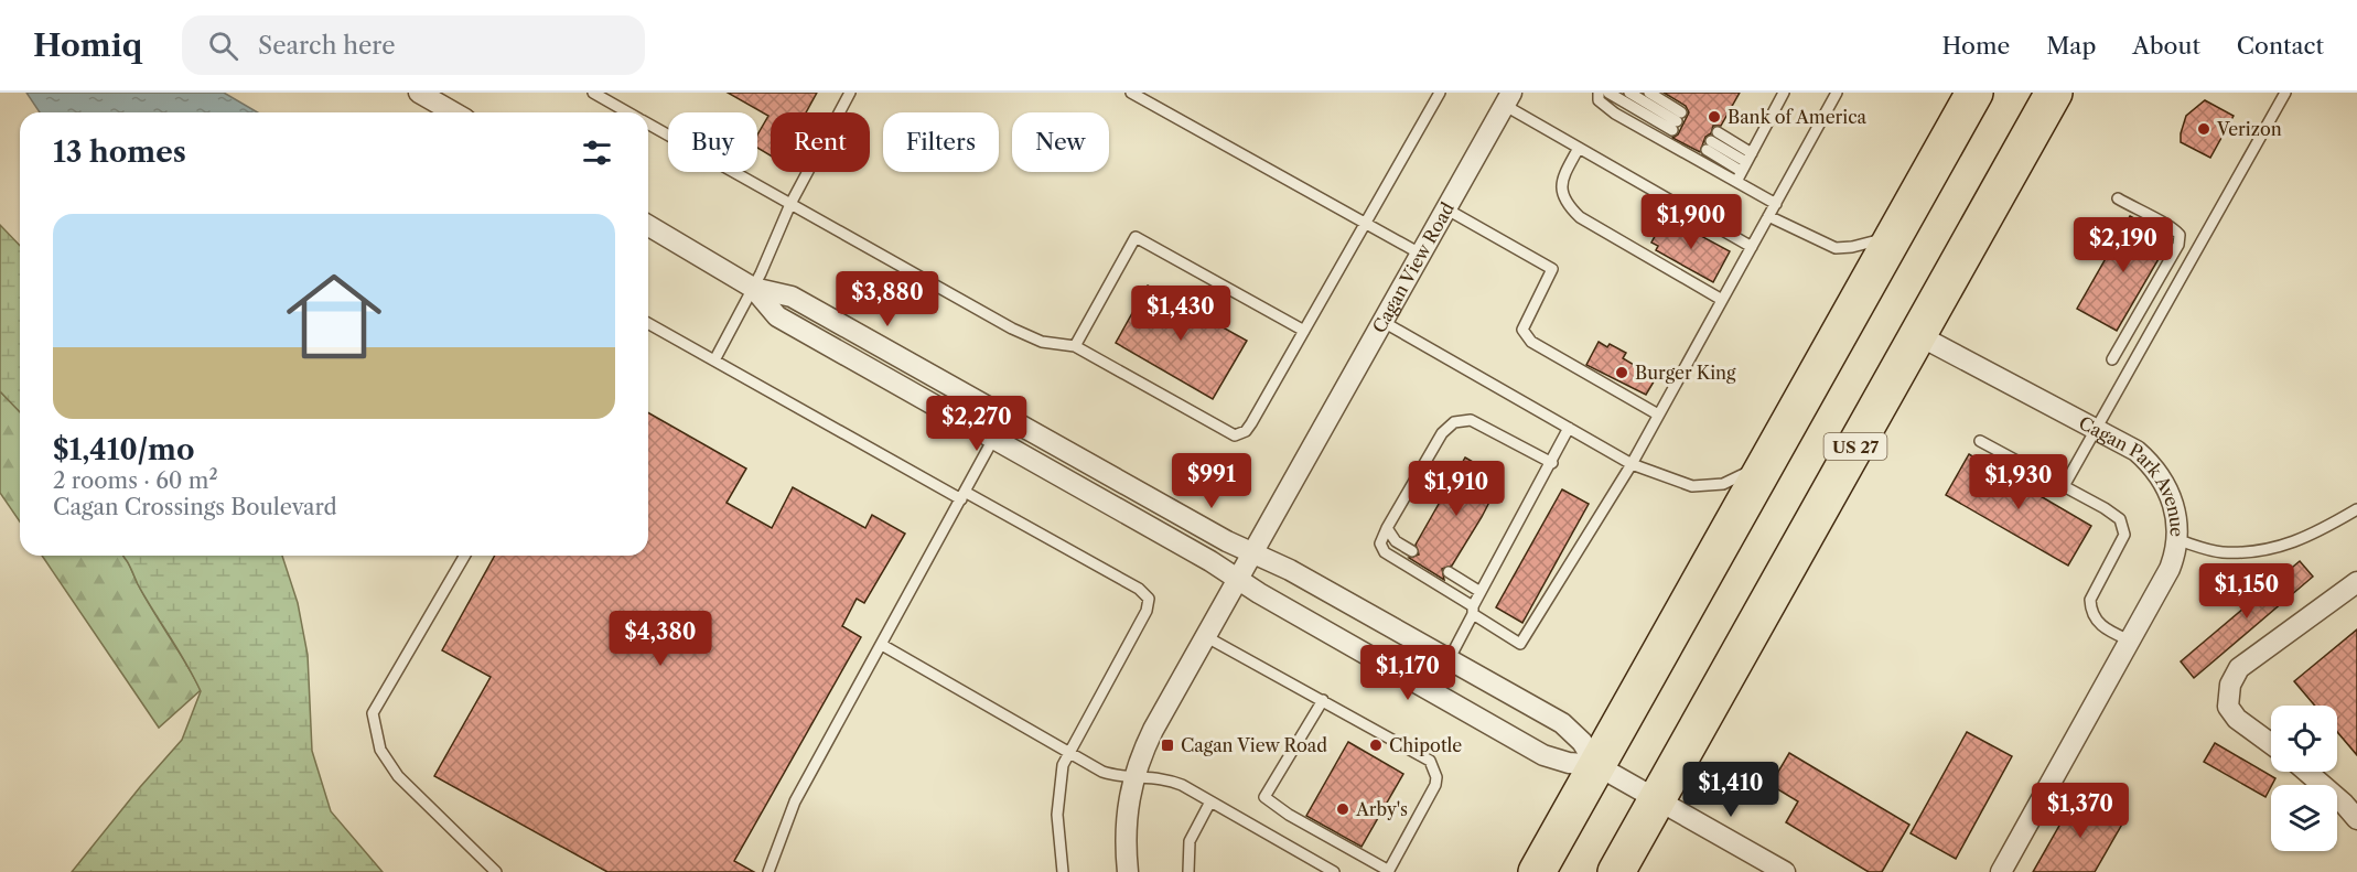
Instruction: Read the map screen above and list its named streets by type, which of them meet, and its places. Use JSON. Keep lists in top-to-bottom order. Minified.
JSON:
{"streets":{"highway":["US 27"],"street":["Cagan View Road","Cagan Park Avenue"]},"crossings":[["US 27","Cagan Park Avenue"]],"places":{"other":["Bank of America","Verizon","Burger King","Chipotle","Arby's"],"transit":["Cagan View Road"]},"page":{"header":"Homiq","search":"Search here","nav":["Home","Map","About","Contact"],"chip":["Buy","Rent","Filters","New"],"heading":"13 homes","list":[{"name":"$1,410/mo","note":"2 rooms · 60 m² · Cagan Crossings Boulevard"}],"price":["$1,900","$2,190","$3,880","$1,430","$2,270","$991","$1,930","$1,910","$1,150","$4,380","$1,170","$1,410","$1,370"]}}
